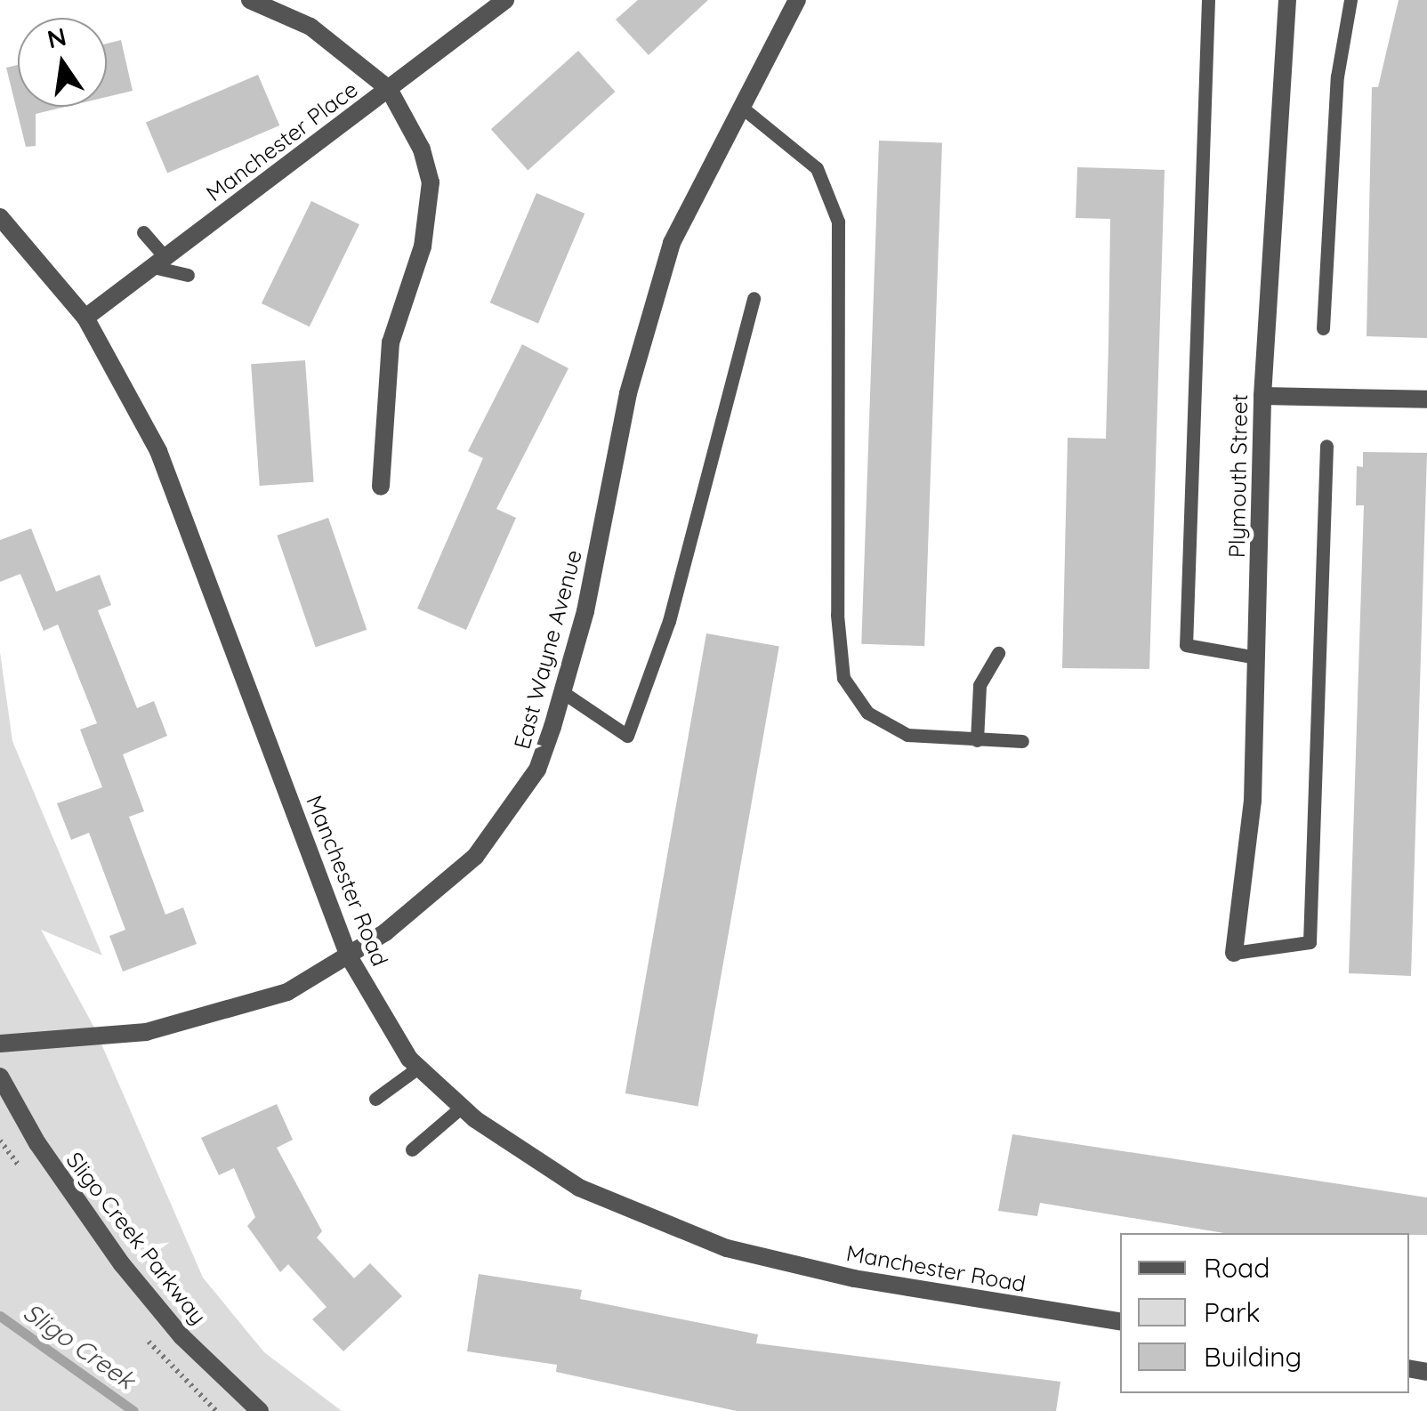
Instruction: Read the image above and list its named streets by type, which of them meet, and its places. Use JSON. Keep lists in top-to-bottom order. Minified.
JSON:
{"streets":{"street":["Manchester Place","Plymouth Street","East Wayne Avenue","Manchester Road","Sligo Creek Parkway"]},"crossings":[["Manchester Place","Manchester Road"],["East Wayne Avenue","Manchester Road"]],"water":["Sligo Creek"],"legend":["Road","Park","Building"],"north":"top"}
